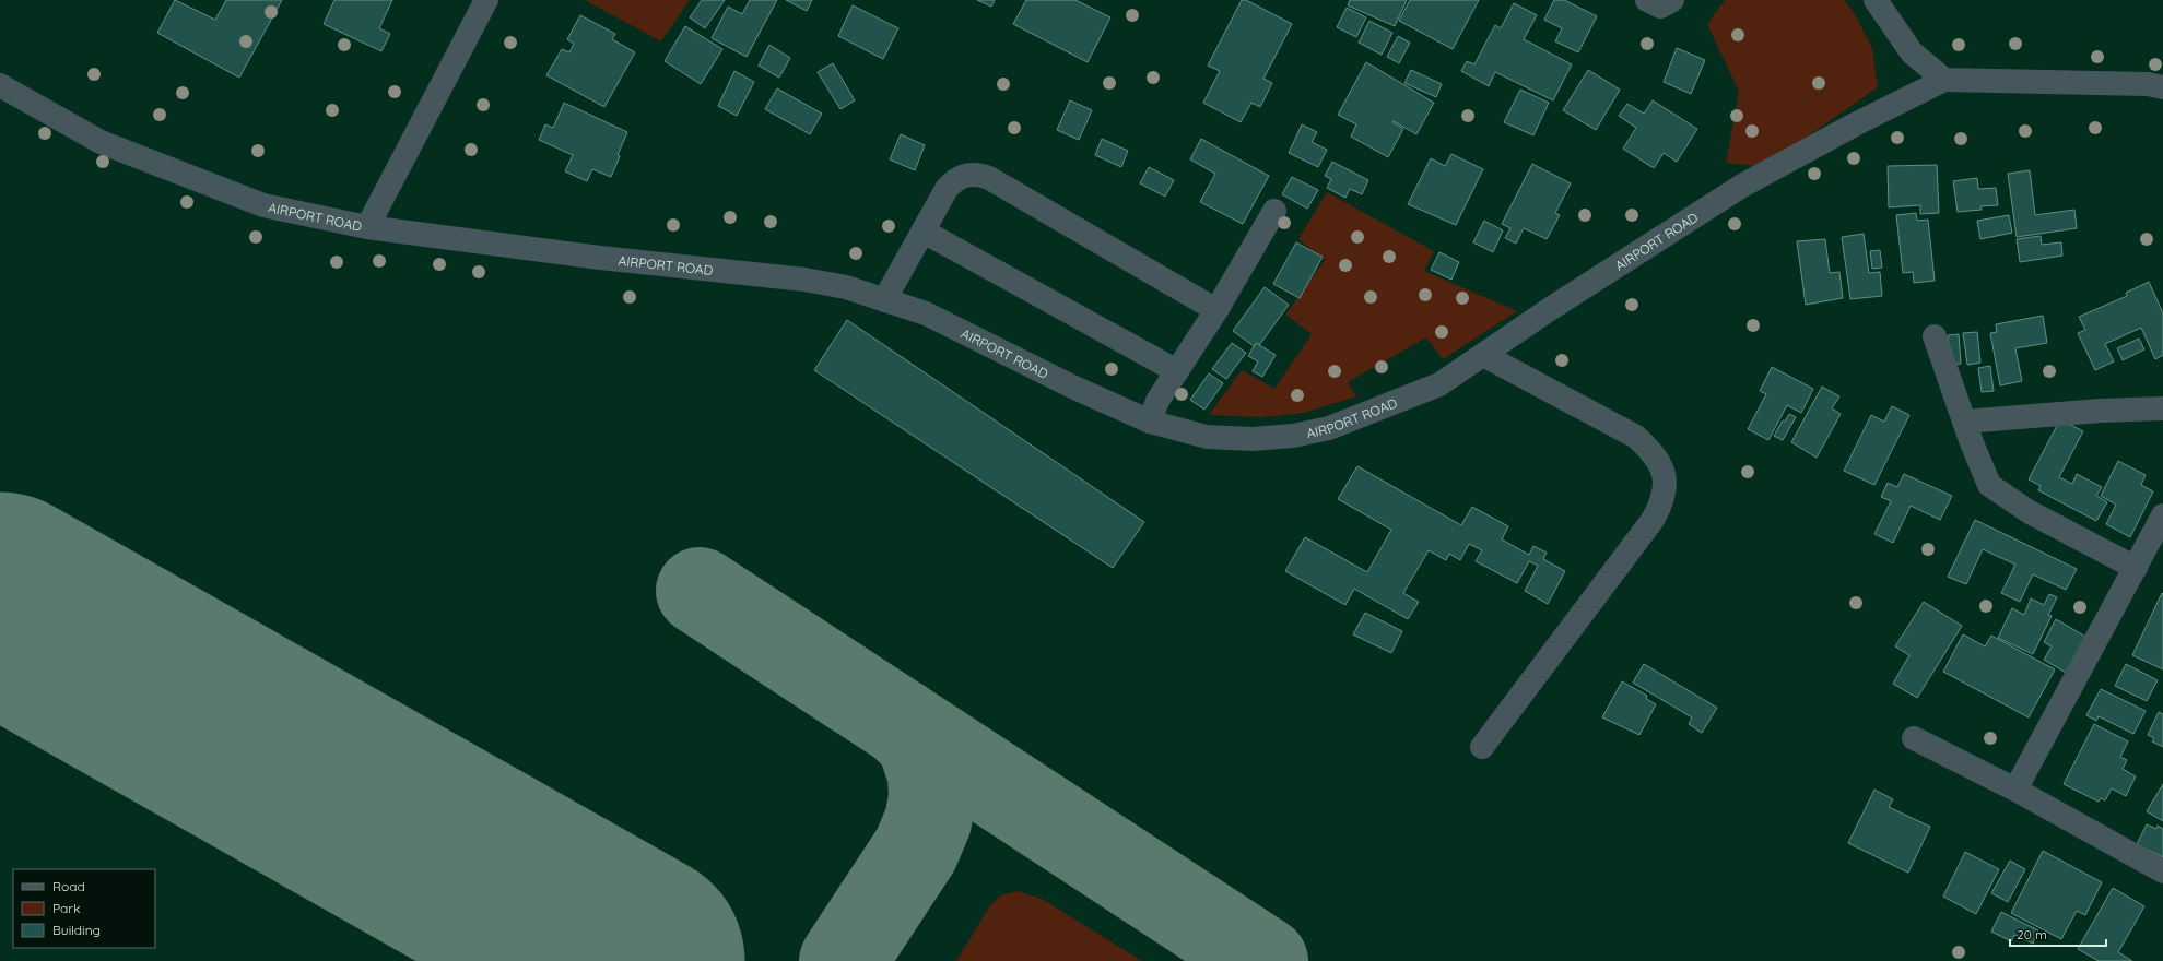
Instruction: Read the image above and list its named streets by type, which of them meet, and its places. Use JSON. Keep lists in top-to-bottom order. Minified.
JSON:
{"streets":{"street":["AIRPORT ROAD"]},"legend":["Road","Park","Building"],"scale_bar":"20 m"}
